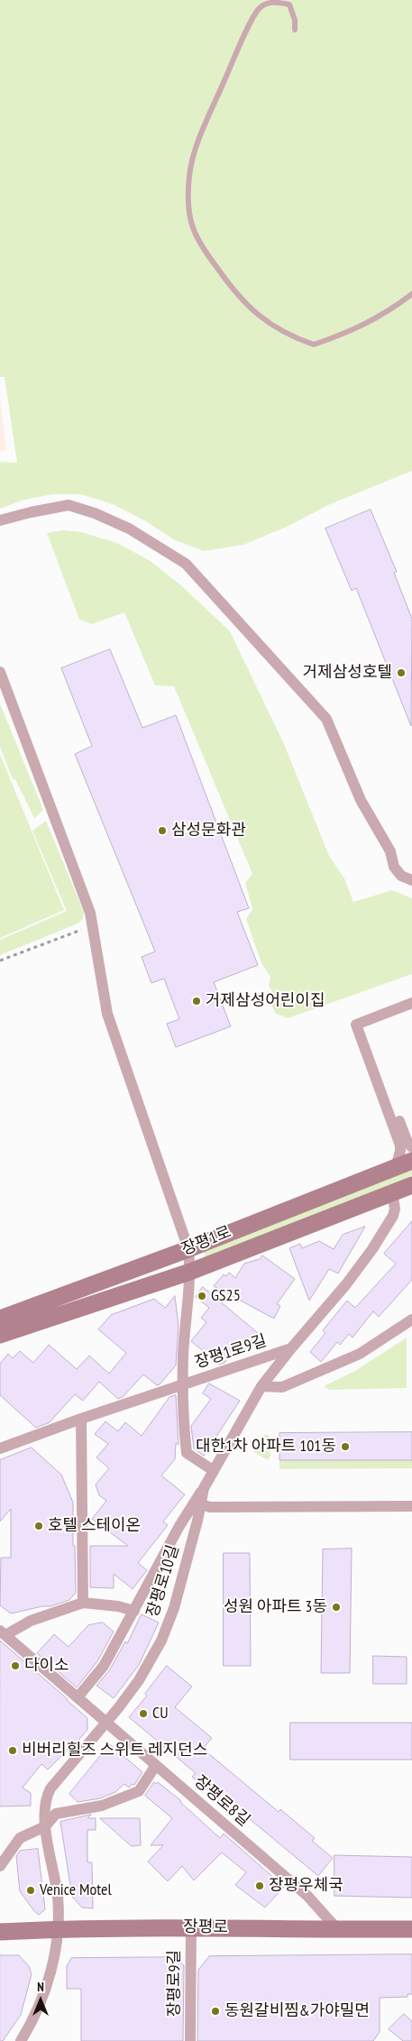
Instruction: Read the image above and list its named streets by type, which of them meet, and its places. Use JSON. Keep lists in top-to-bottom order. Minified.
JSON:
{"streets":{"street":["장평1로","장평1로9길","장평로10길","장평로8길","장평로","장평로9길"]},"crossings":[["장평1로","장평1로9길"],["장평1로9길","장평로10길"],["장평로10길","장평로8길"],["장평로10길","장평로"],["장평로8길","장평로"],["장평로","장평로9길"]],"places":["거제삼성호텔","삼성문화관","거제삼성어린이집","GS25","대한1차 아파트 101동","호텔 스테이온","성원 아파트 3동","다이소","CU","비버리힐즈 스위트 레지던스","장평우체국","Venice Motel","동원갈비찜&가야밀면"],"north":"top"}
